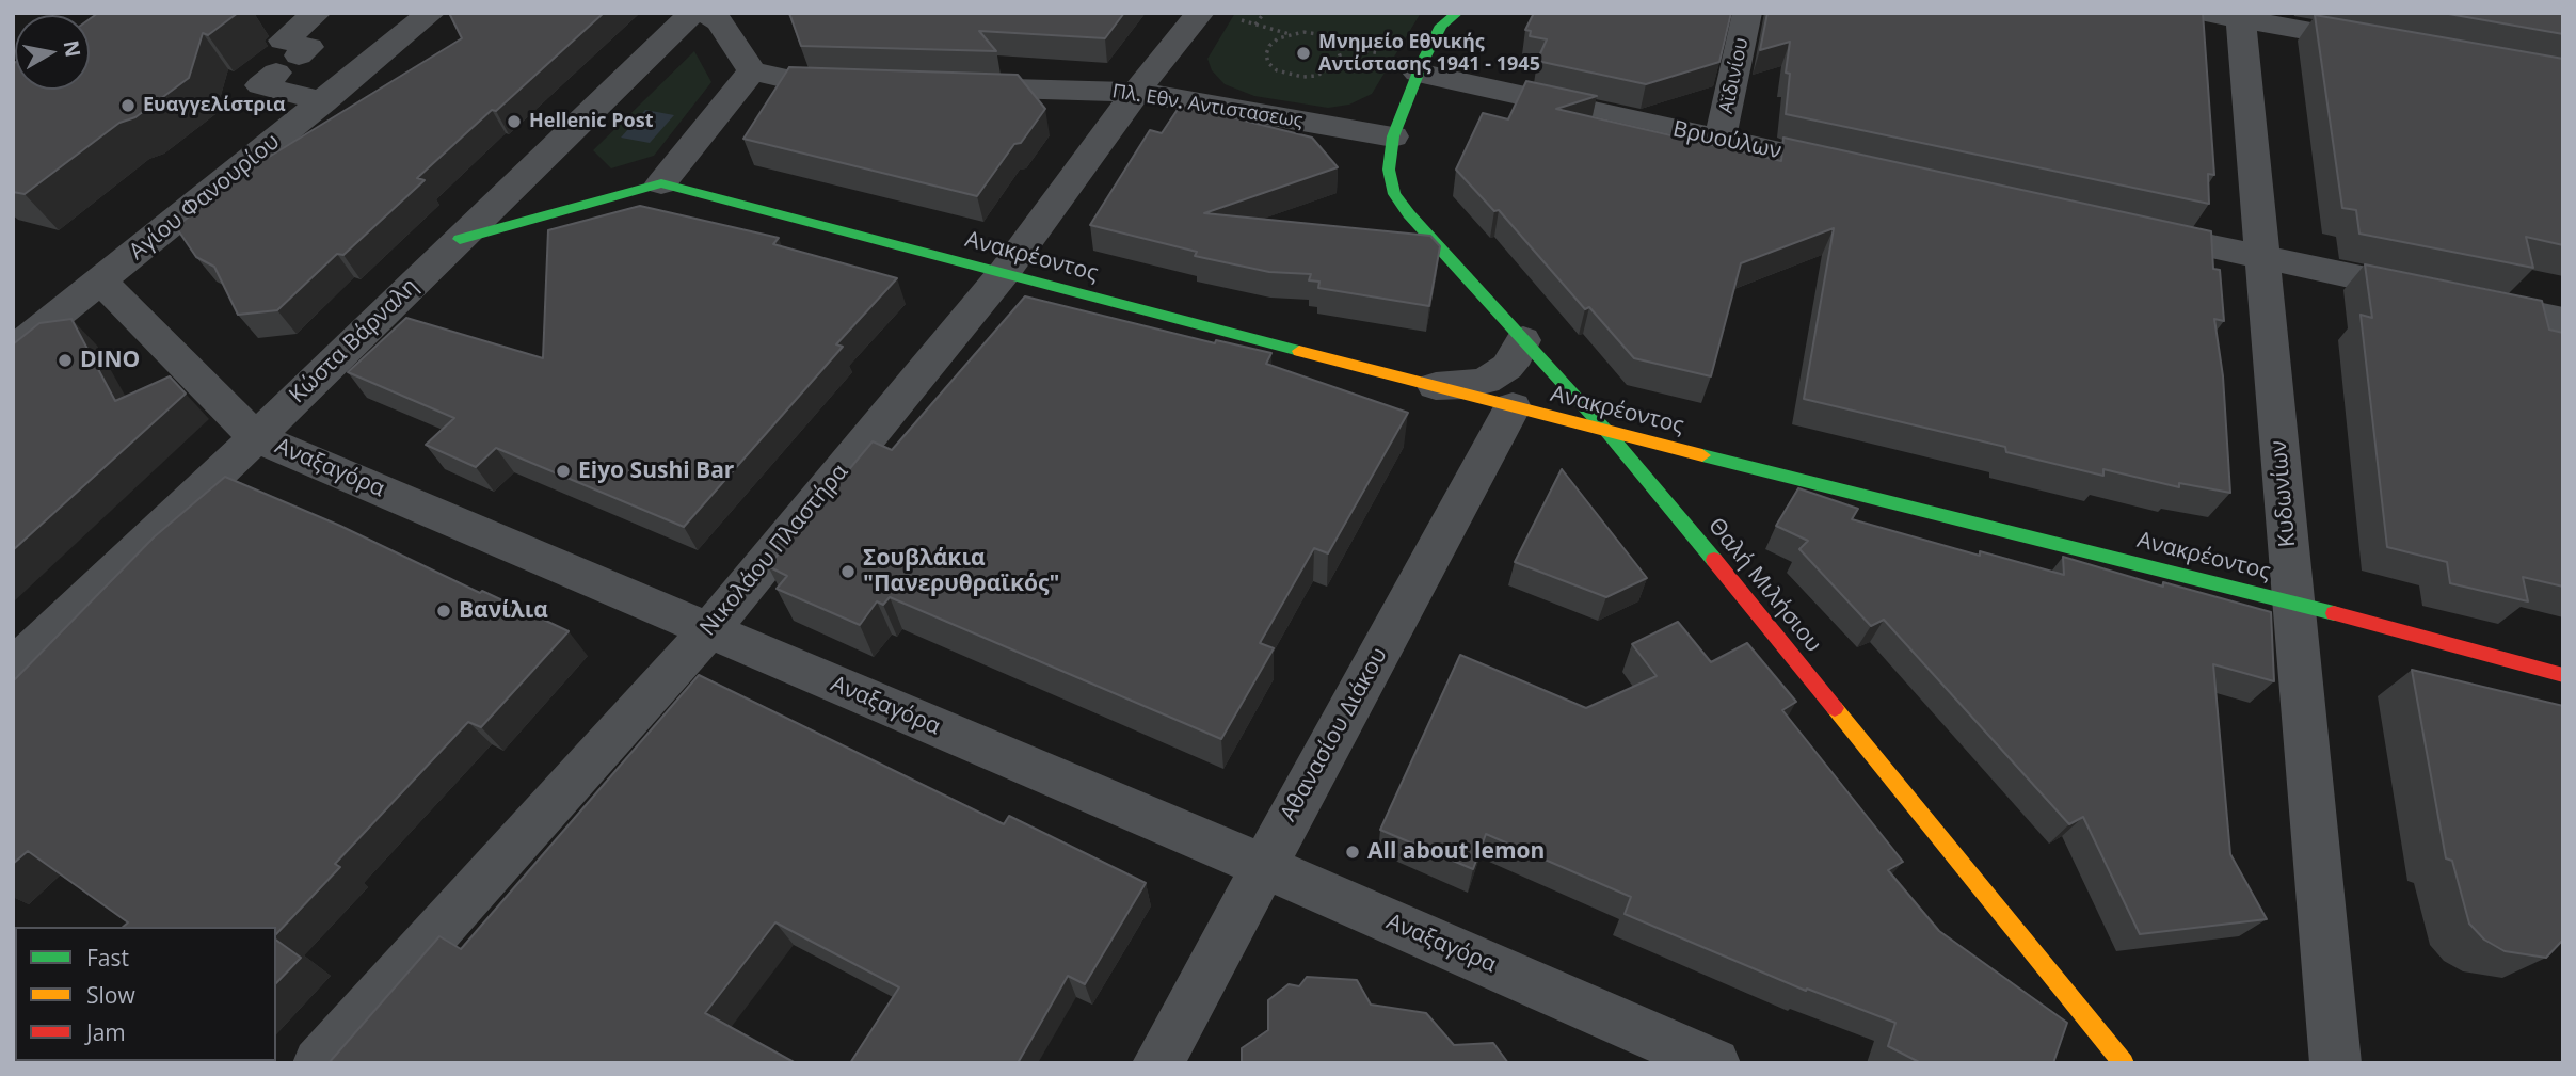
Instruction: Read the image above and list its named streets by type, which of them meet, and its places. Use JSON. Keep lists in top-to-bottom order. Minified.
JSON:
{"streets":{"street":["Αϊδινίου","Πλ. Εθν. Αντιστασεως","Βρυούλων","Αγίου Φανουρίου","Ανακρέοντος","Κώστα Βάρναλη","Αναξαγόρα","Κυδωνίων","Νικολάου Πλαστήρα","Θαλή Μιλήσιου","Αθανασίου Διάκου"]},"crossings":[["Αϊδινίου","Βρυούλων"],["Πλ. Εθν. Αντιστασεως","Νικολάου Πλαστήρα"],["Πλ. Εθν. Αντιστασεως","Θαλή Μιλήσιου"],["Βρυούλων","Θαλή Μιλήσιου"],["Αγίου Φανουρίου","Αναξαγόρα"],["Ανακρέοντος","Κυδωνίων"],["Ανακρέοντος","Νικολάου Πλαστήρα"],["Ανακρέοντος","Θαλή Μιλήσιου"],["Ανακρέοντος","Αθανασίου Διάκου"],["Κώστα Βάρναλη","Αναξαγόρα"],["Αναξαγόρα","Νικολάου Πλαστήρα"],["Αναξαγόρα","Αθανασίου Διάκου"]],"places":["Μνημείο Εθνικής Αντίστασης 1941 - 1945","Ευαγγελίστρια","Hellenic Post","DINO","Eiyo Sushi Bar","Σουβλάκια \"Πανερυθραϊκός\"","Βανίλια","All about lemon"],"legend":["Fast","Slow","Jam"],"north":"right"}
